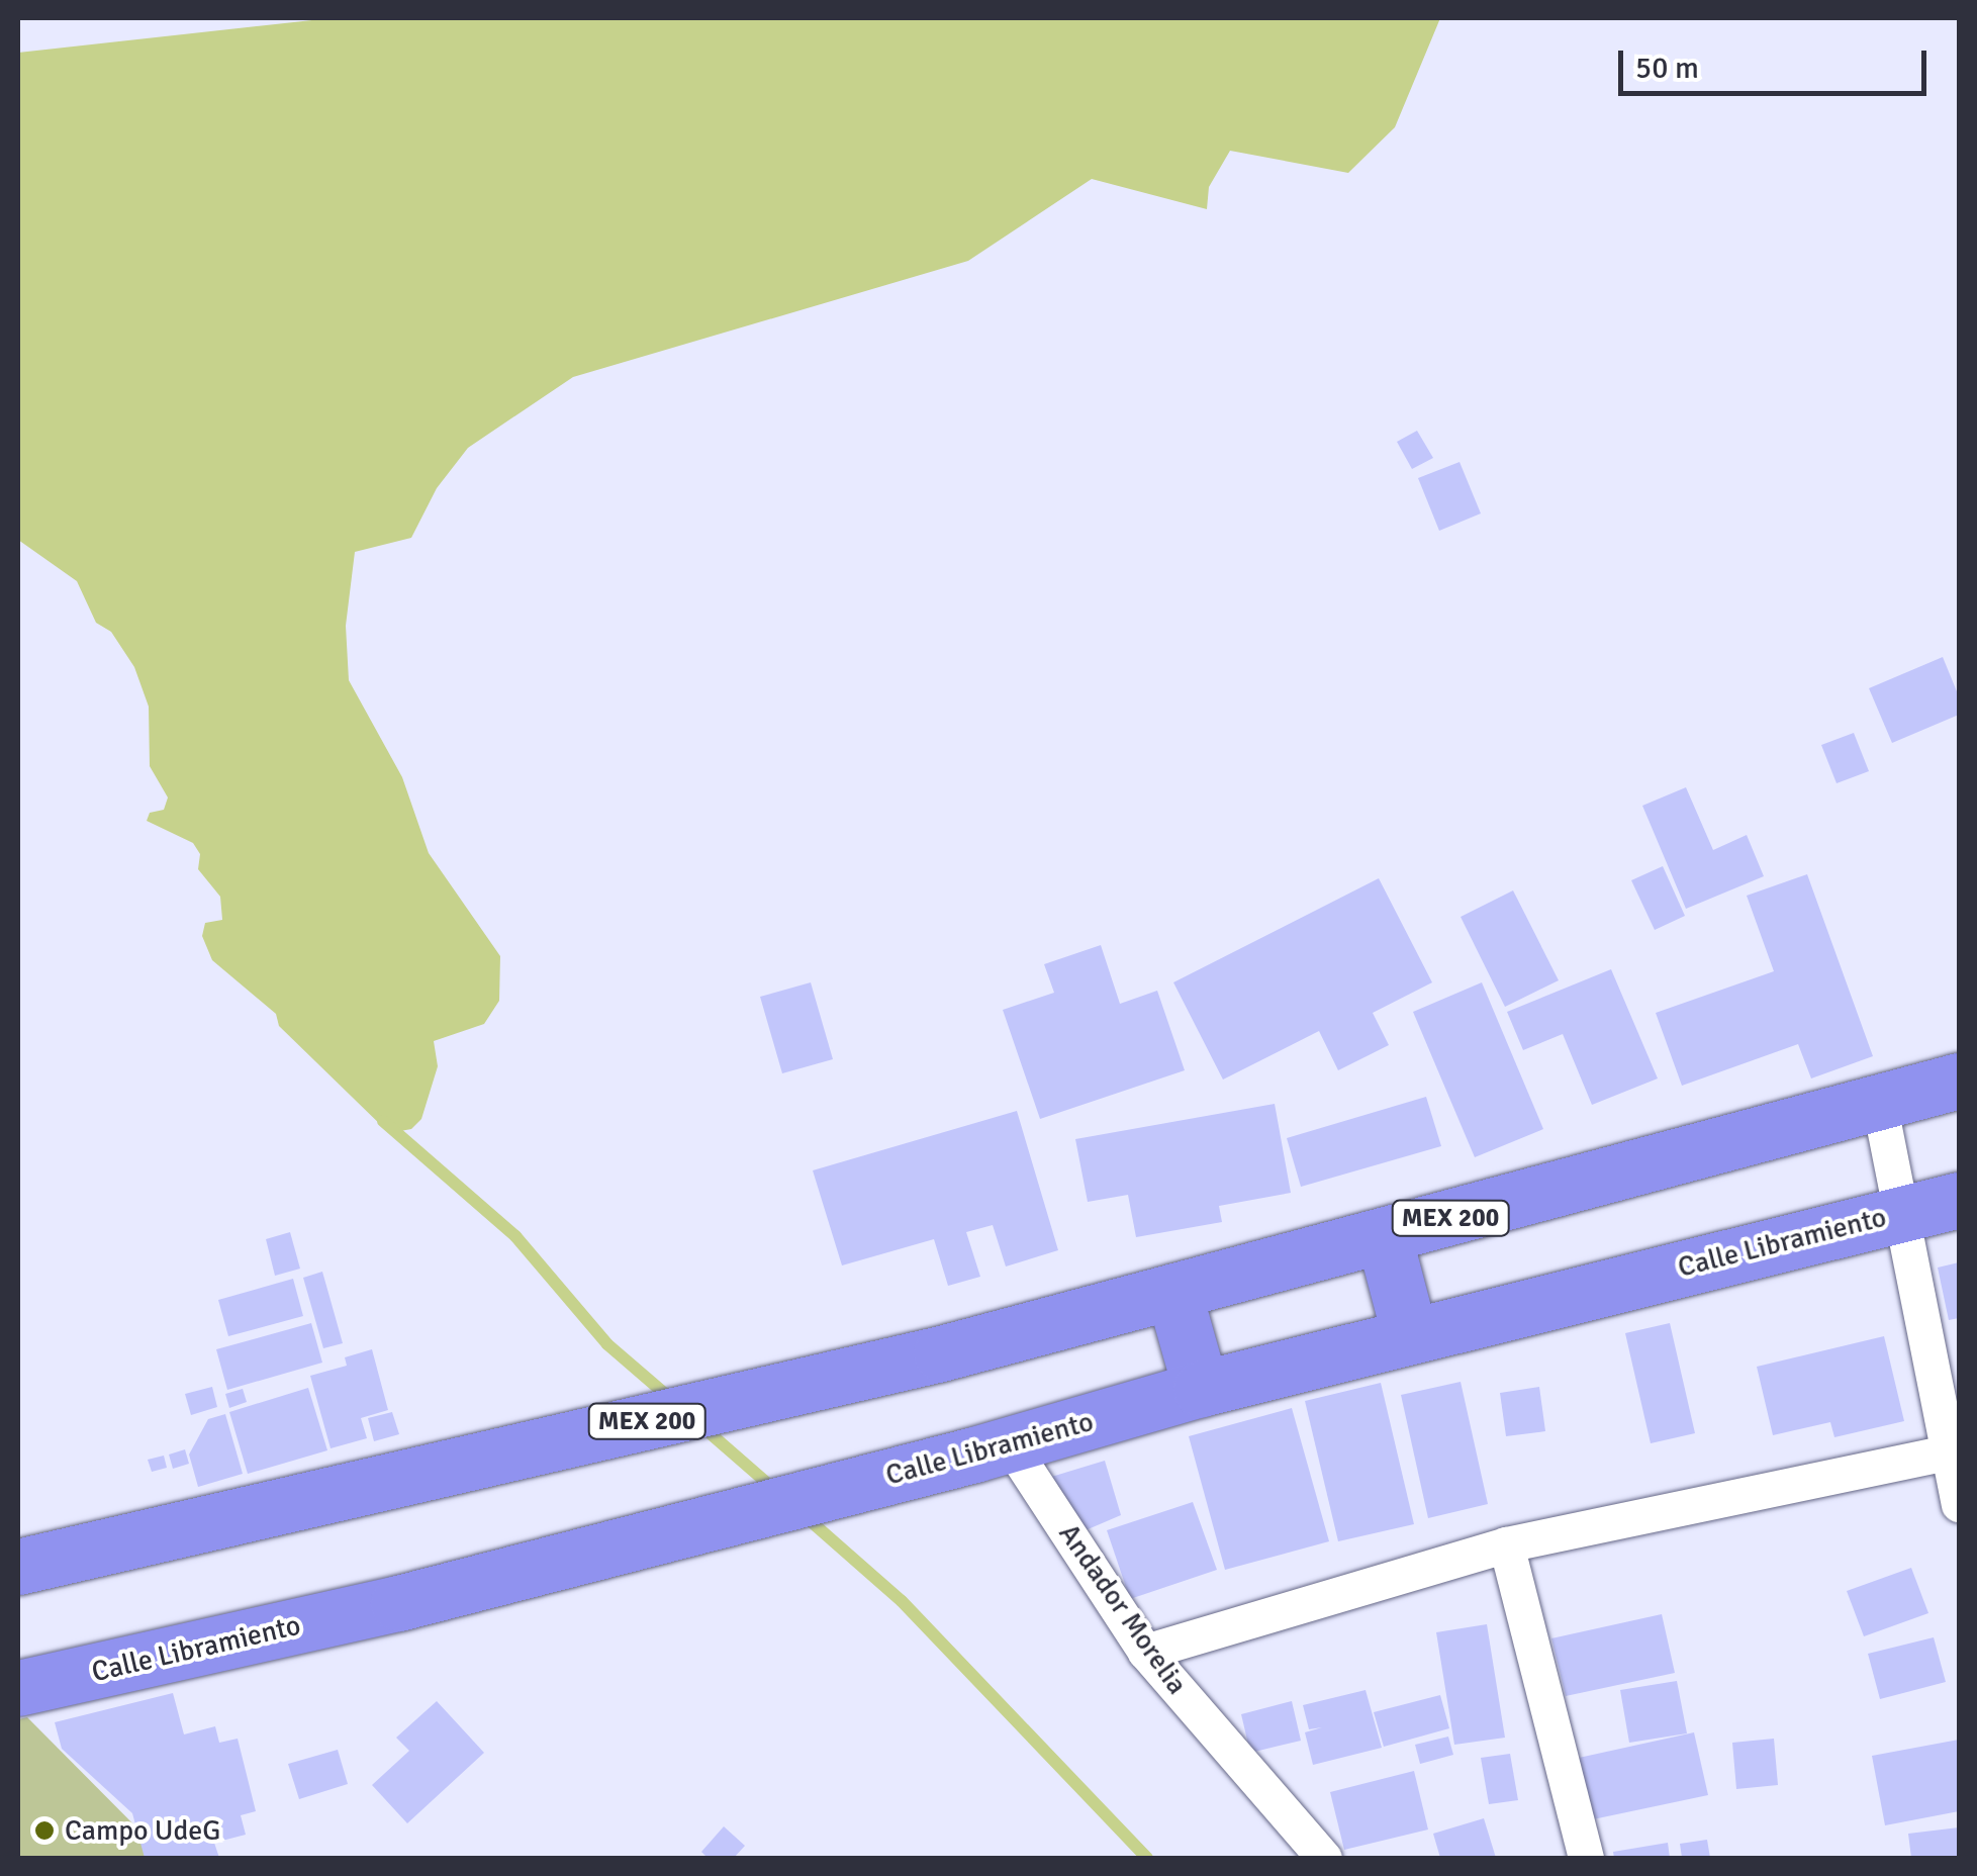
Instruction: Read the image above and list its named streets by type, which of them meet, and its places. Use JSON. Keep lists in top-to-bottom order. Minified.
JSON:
{"streets":{"highway":["MEX 200","Calle Libramiento"],"street":["Andador Morelia"]},"crossings":[["Calle Libramiento","Andador Morelia"]],"places":["Campo UdeG"],"scale_bar":"50 m"}
